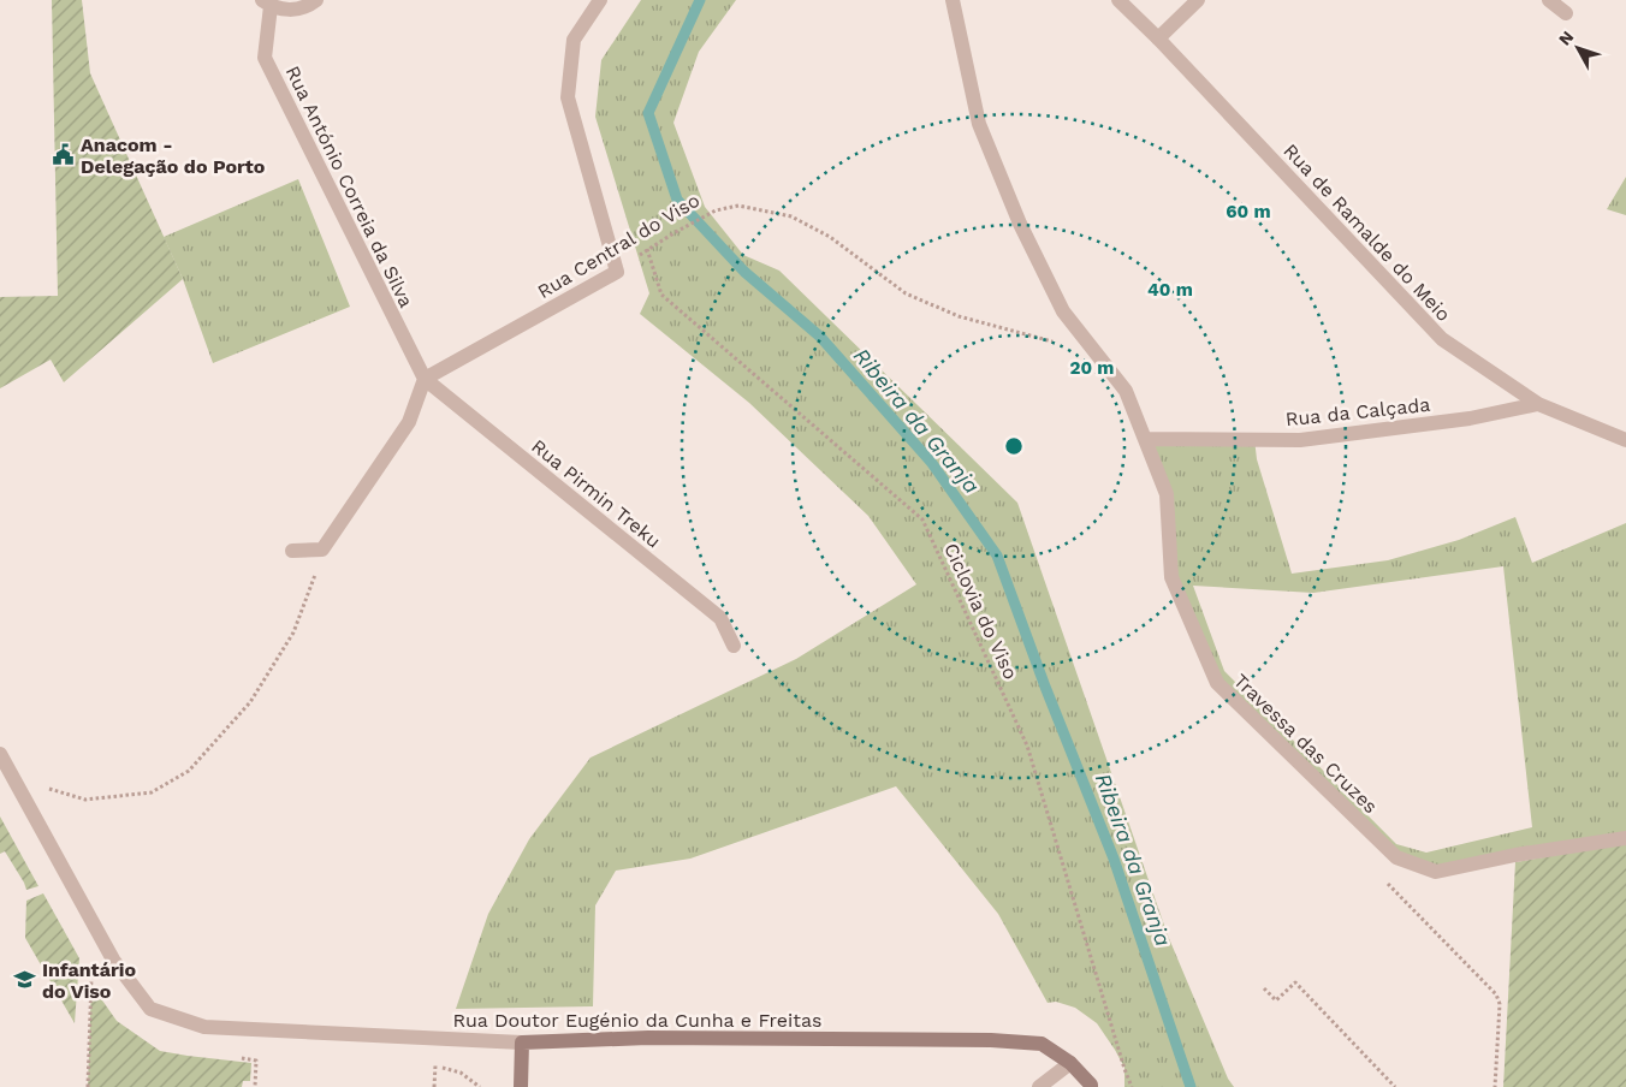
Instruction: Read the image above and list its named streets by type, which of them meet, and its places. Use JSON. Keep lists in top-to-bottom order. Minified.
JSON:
{"streets":{"street":["Rua António Correia da Silva","Rua de Ramalde do Meio","Rua Central do Viso","Rua da Calçada","Rua Pirmin Treku","Travessa das Cruzes","Rua Doutor Eugénio da Cunha e Freitas"],"path":["Ciclovia do Viso"]},"crossings":[["Rua António Correia da Silva","Rua Central do Viso"],["Rua António Correia da Silva","Rua Pirmin Treku"],["Rua de Ramalde do Meio","Rua da Calçada"],["Rua Central do Viso","Rua Pirmin Treku"],["Rua Central do Viso","Ciclovia do Viso"],["Rua Central do Viso","Travessa das Cruzes"],["Rua da Calçada","Travessa das Cruzes"]],"water":["Ribeira da Granja"],"places":{"public building":["Anacom - Delegação do Porto"],"school or university":["Infantário do Viso"]},"north":"top left","rings":["60 m","40 m","20 m"]}
